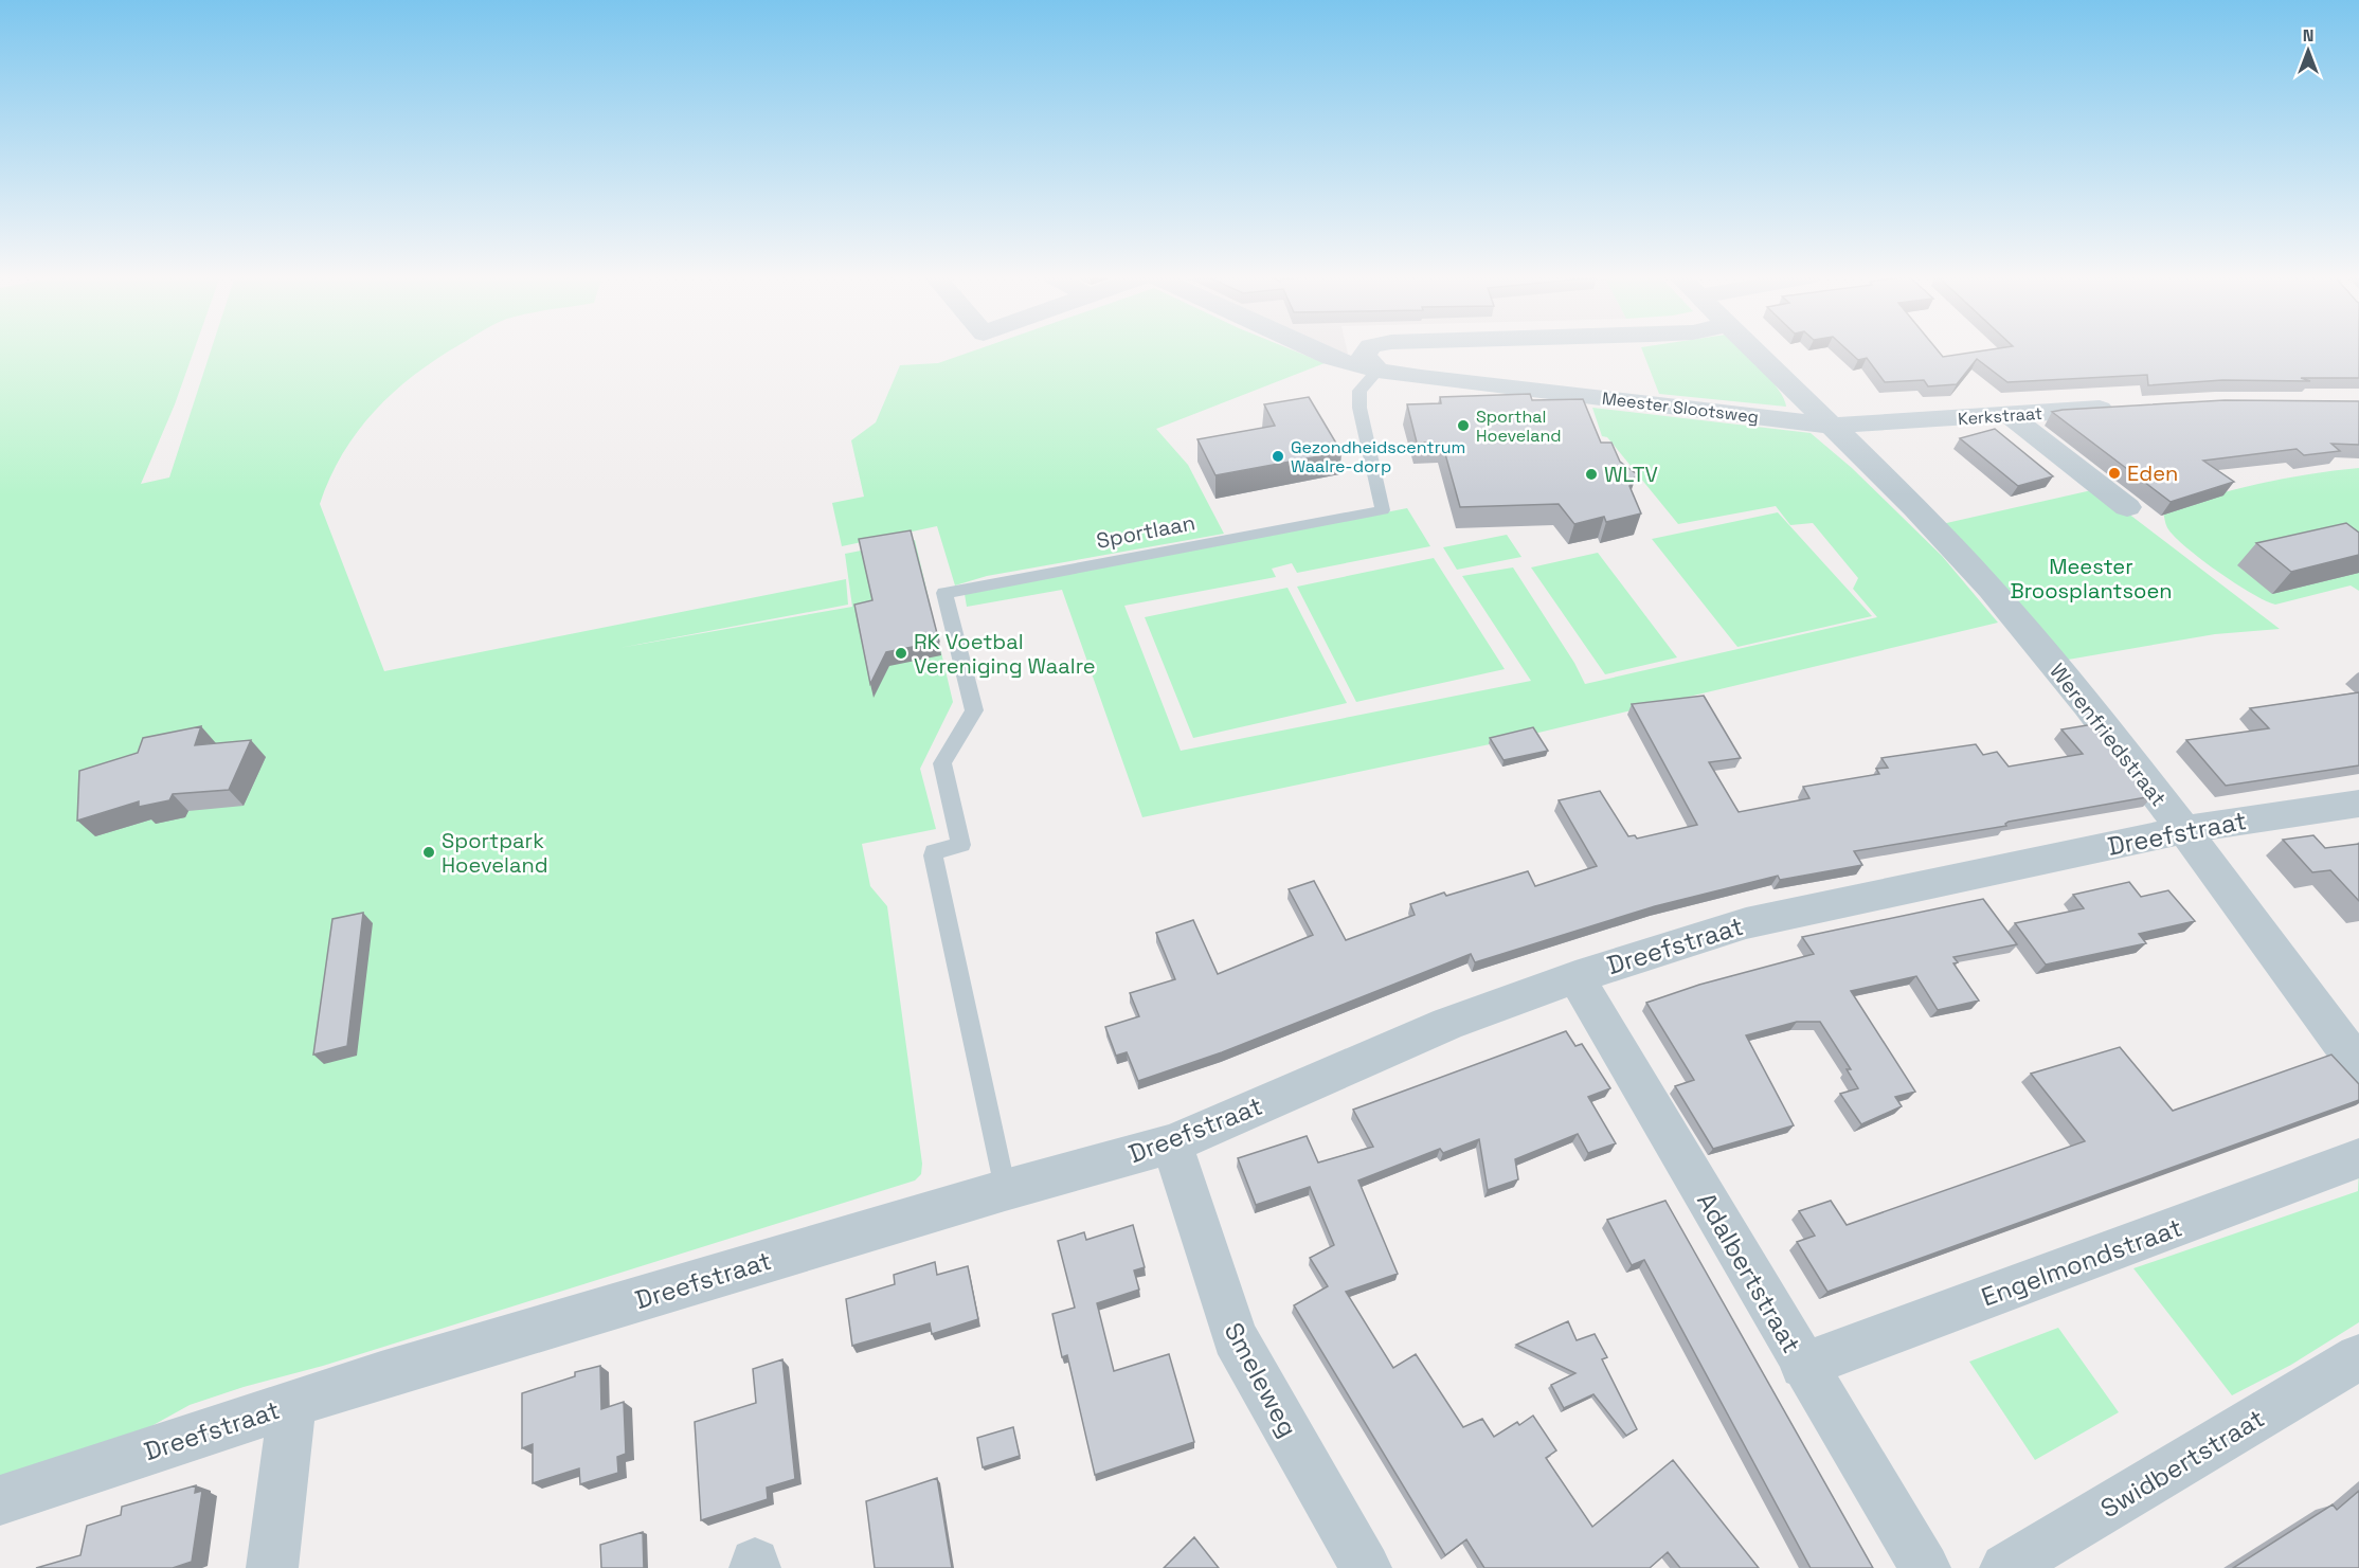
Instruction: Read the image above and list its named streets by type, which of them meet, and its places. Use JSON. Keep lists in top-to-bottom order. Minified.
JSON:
{"streets":{"street":["Meester Slootsweg","Kerkstraat","Werenfriedstraat","Dreefstraat","Engelmondstraat","Adalbertstraat","Smeleweg","Swidbertstraat"],"lane":["Sportlaan"]},"crossings":[["Meester Slootsweg","Kerkstraat"],["Meester Slootsweg","Sportlaan"],["Meester Slootsweg","Werenfriedstraat"],["Kerkstraat","Werenfriedstraat"],["Sportlaan","Dreefstraat"],["Werenfriedstraat","Dreefstraat"],["Dreefstraat","Adalbertstraat"],["Dreefstraat","Smeleweg"],["Engelmondstraat","Adalbertstraat"]],"parks":["Meester Broosplantsoen"],"places":["Sporthal Hoeveland","Gezondheidscentrum Waalre-dorp","Eden","WLTV","RK Voetbal Vereniging Waalre","Sportpark Hoeveland"],"north":"top"}
